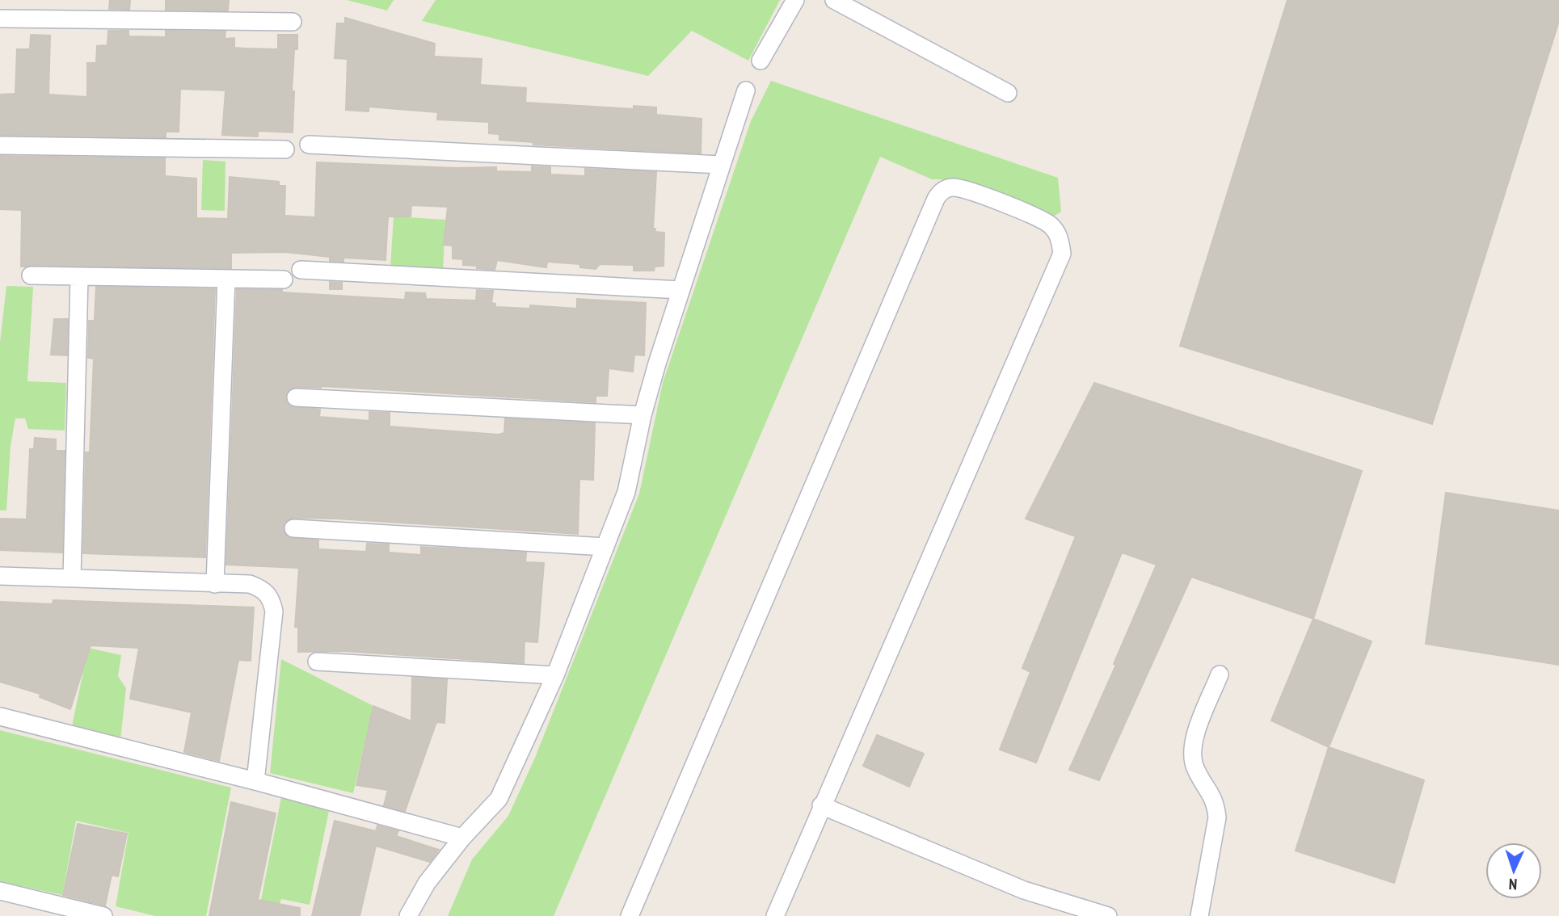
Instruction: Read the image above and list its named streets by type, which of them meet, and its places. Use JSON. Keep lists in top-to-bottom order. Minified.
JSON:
{"north":"bottom"}
